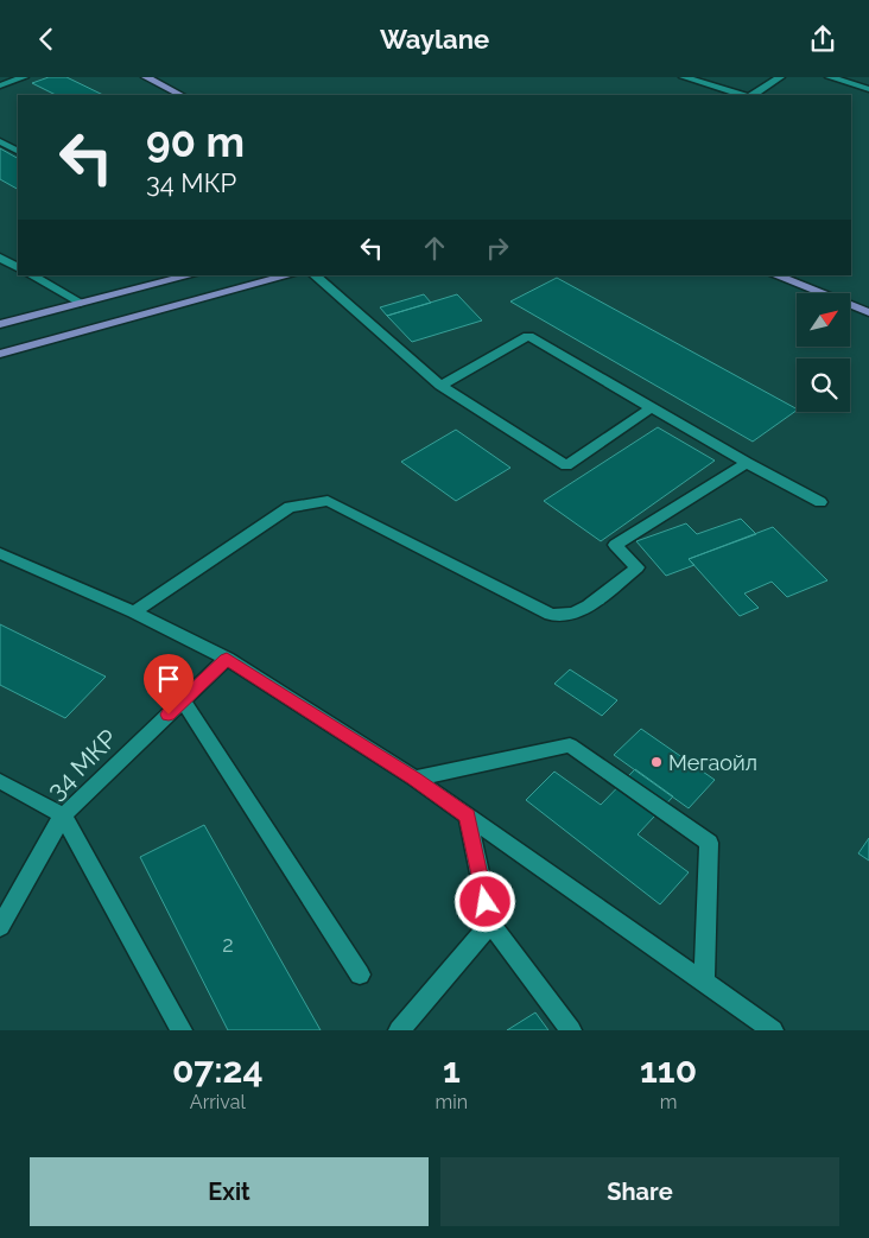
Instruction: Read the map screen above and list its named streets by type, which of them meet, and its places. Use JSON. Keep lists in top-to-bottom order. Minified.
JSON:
{"streets":{"street":["34 МКР"]},"places":["Мегаойл"],"house_numbers":["2"],"north":"top right","page":{"header":"Waylane","turn":["90 m","34 МКР"],"eta":["07:24","Arrival","1","min","110","m"],"buttons":["Exit","Share"]}}
